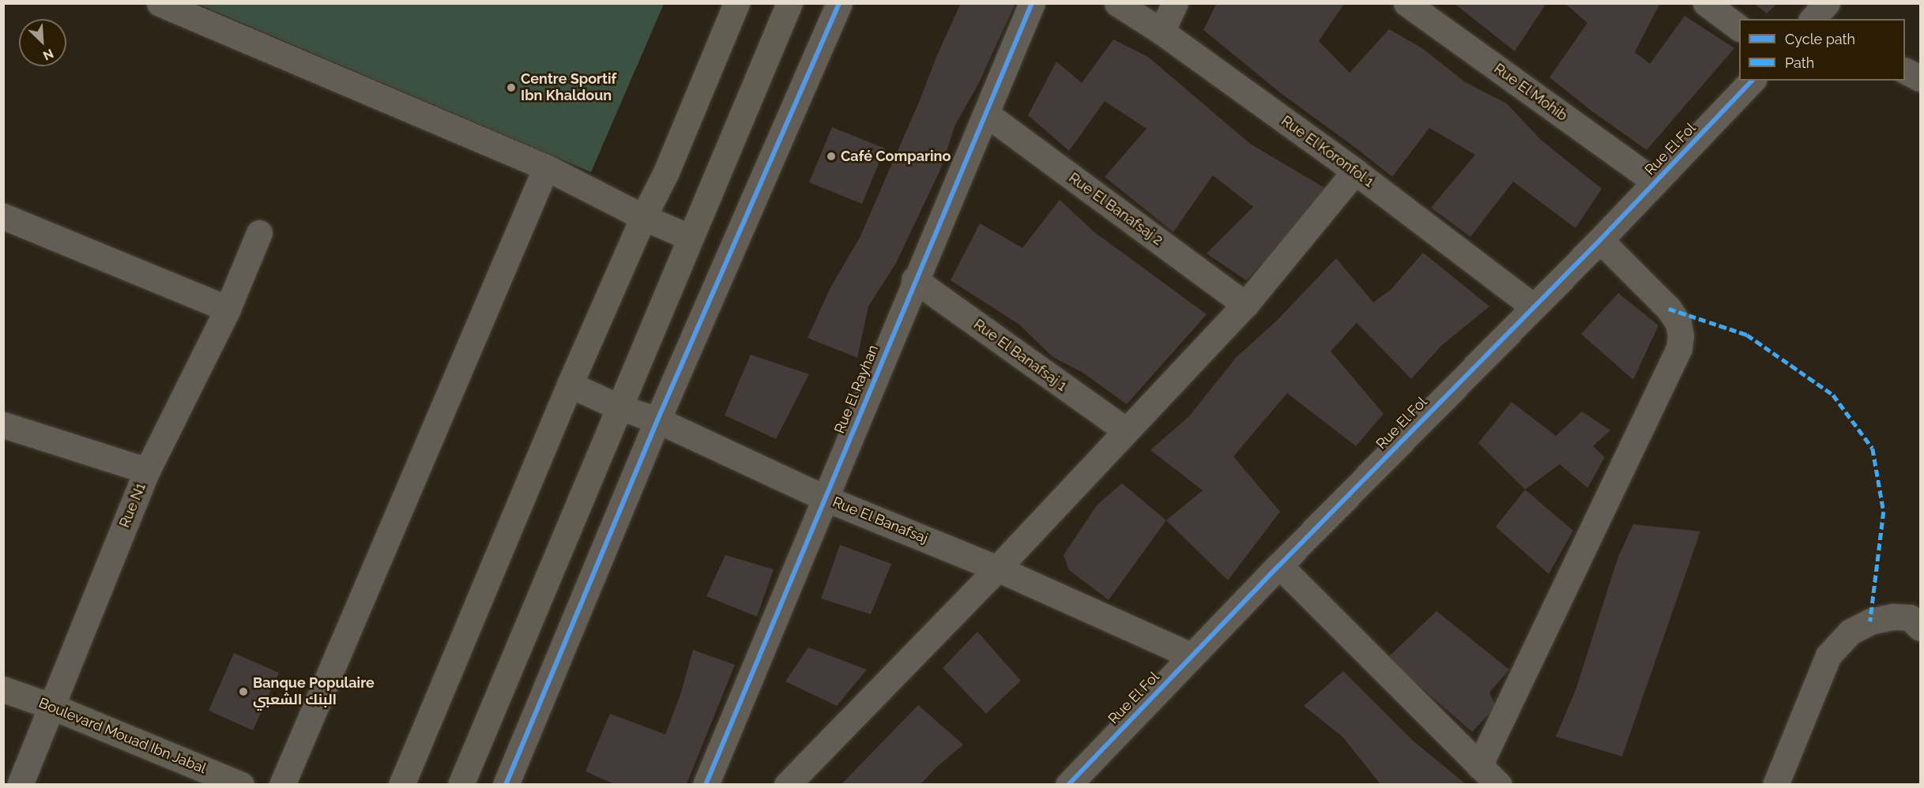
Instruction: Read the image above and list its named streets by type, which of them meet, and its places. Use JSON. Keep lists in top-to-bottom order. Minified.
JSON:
{"streets":{"main road":["Boulevard Mouad Ibn Jabal"],"street":["Rue El Mohib","Rue El Fol","Rue El Koronfol 1","Rue El Banafsaj 2","Rue El Banafsaj 1","Rue El Rayhan","Rue N1","Rue El Banafsaj"]},"crossings":[["Rue El Mohib","Rue El Fol"],["Rue El Fol","Rue El Koronfol 1"],["Rue El Fol","Rue El Banafsaj"],["Rue El Banafsaj 2","Rue El Rayhan"],["Rue El Banafsaj 1","Rue El Rayhan"],["Rue El Rayhan","Rue El Banafsaj"],["Rue N1","Boulevard Mouad Ibn Jabal"]],"places":["Centre Sportif Ibn Khaldoun","Café Comparino","Banque Populaire البنك الشعبي"],"legend":["Cycle path","Path"],"north":"bottom right"}
